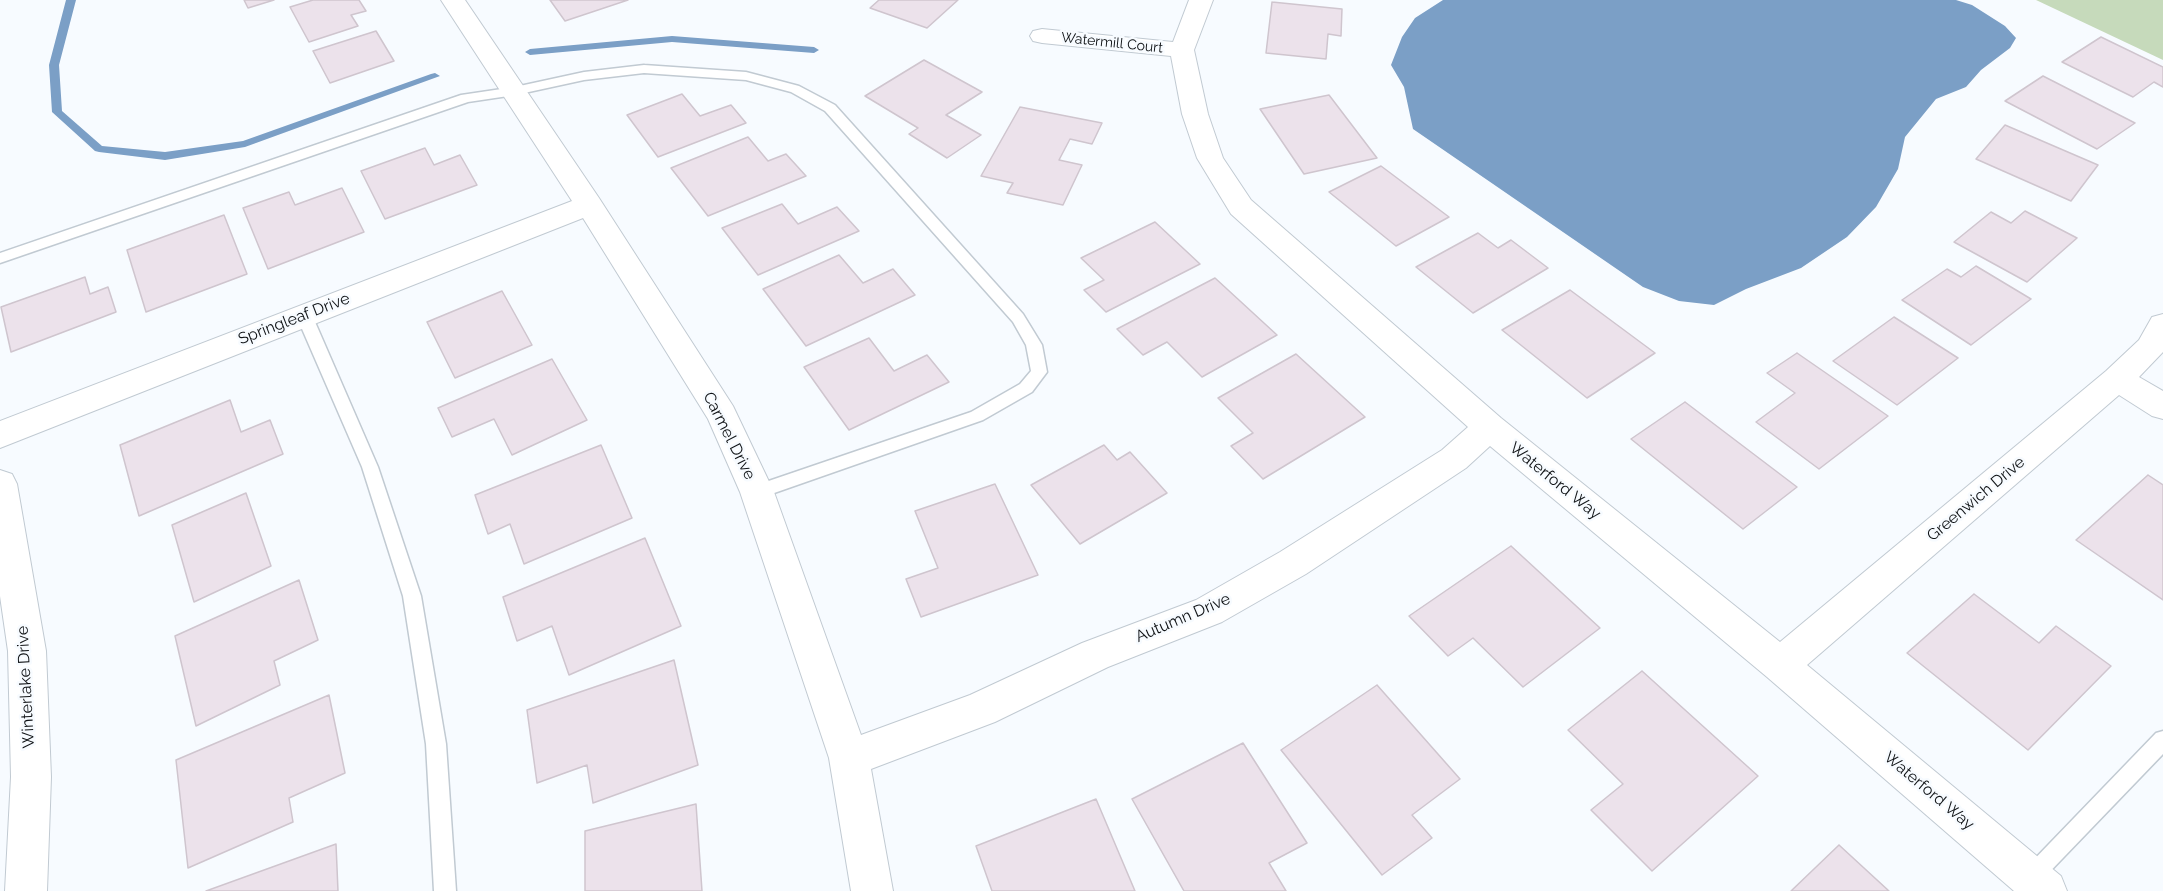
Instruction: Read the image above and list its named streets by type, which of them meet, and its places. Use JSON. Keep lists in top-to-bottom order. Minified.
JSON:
{"streets":{"street":["Watermill Court","Springleaf Drive","Carmel Drive","Waterford Way","Greenwich Drive","Autumn Drive","Winterlake Drive"]},"crossings":[["Watermill Court","Waterford Way"],["Springleaf Drive","Carmel Drive"],["Carmel Drive","Autumn Drive"],["Waterford Way","Greenwich Drive"],["Waterford Way","Autumn Drive"]]}
